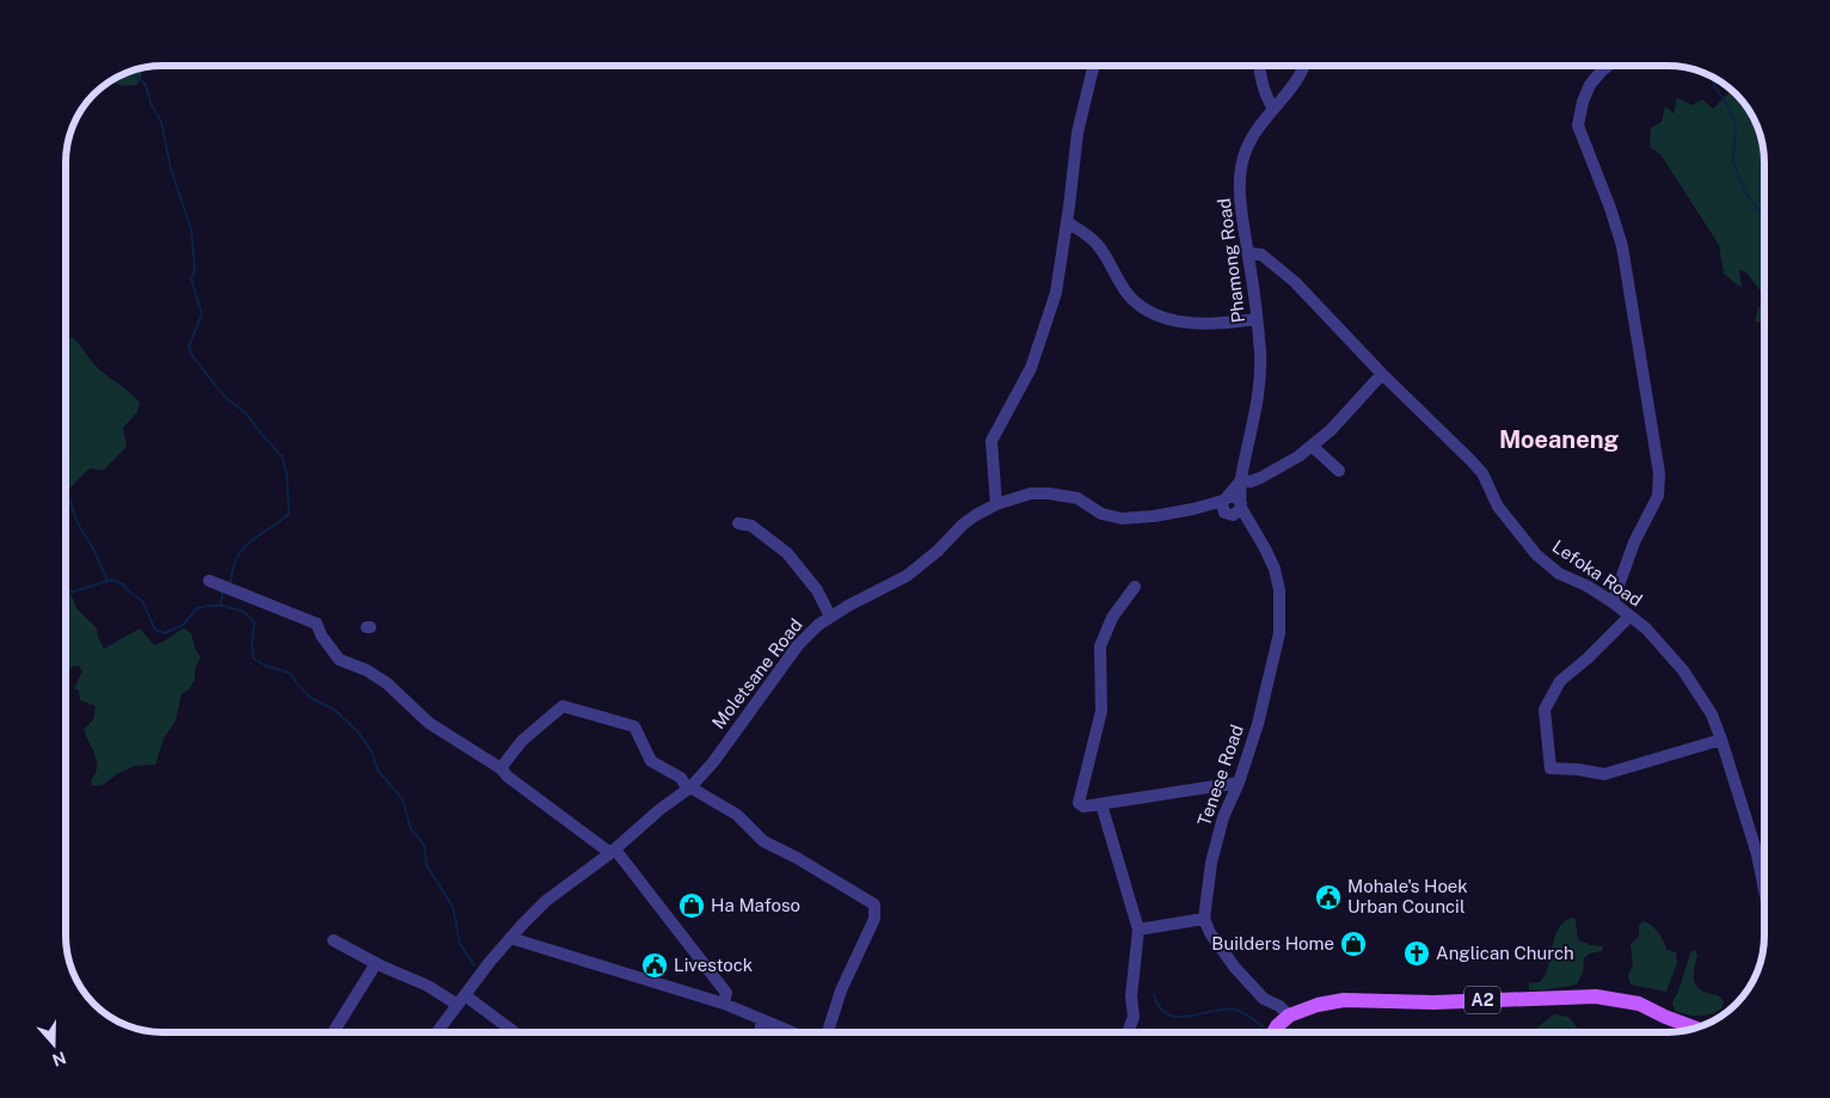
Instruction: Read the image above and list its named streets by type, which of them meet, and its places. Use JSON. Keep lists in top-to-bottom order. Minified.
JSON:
{"streets":{"main road":["A2"],"street":["Phamong Road","Lefoka Road","Moletsane Road","Tenese Road"]},"crossings":[["Phamong Road","Lefoka Road"],["Phamong Road","Moletsane Road"],["Phamong Road","Tenese Road"],["Moletsane Road","Tenese Road"]],"districts":["Moeaneng"],"places":{"public building":["Mohale's Hoek Urban Council","Livestock"],"shop":["Ha Mafoso","Builders Home"],"church":["Anglican Church"]},"north":"bottom"}
